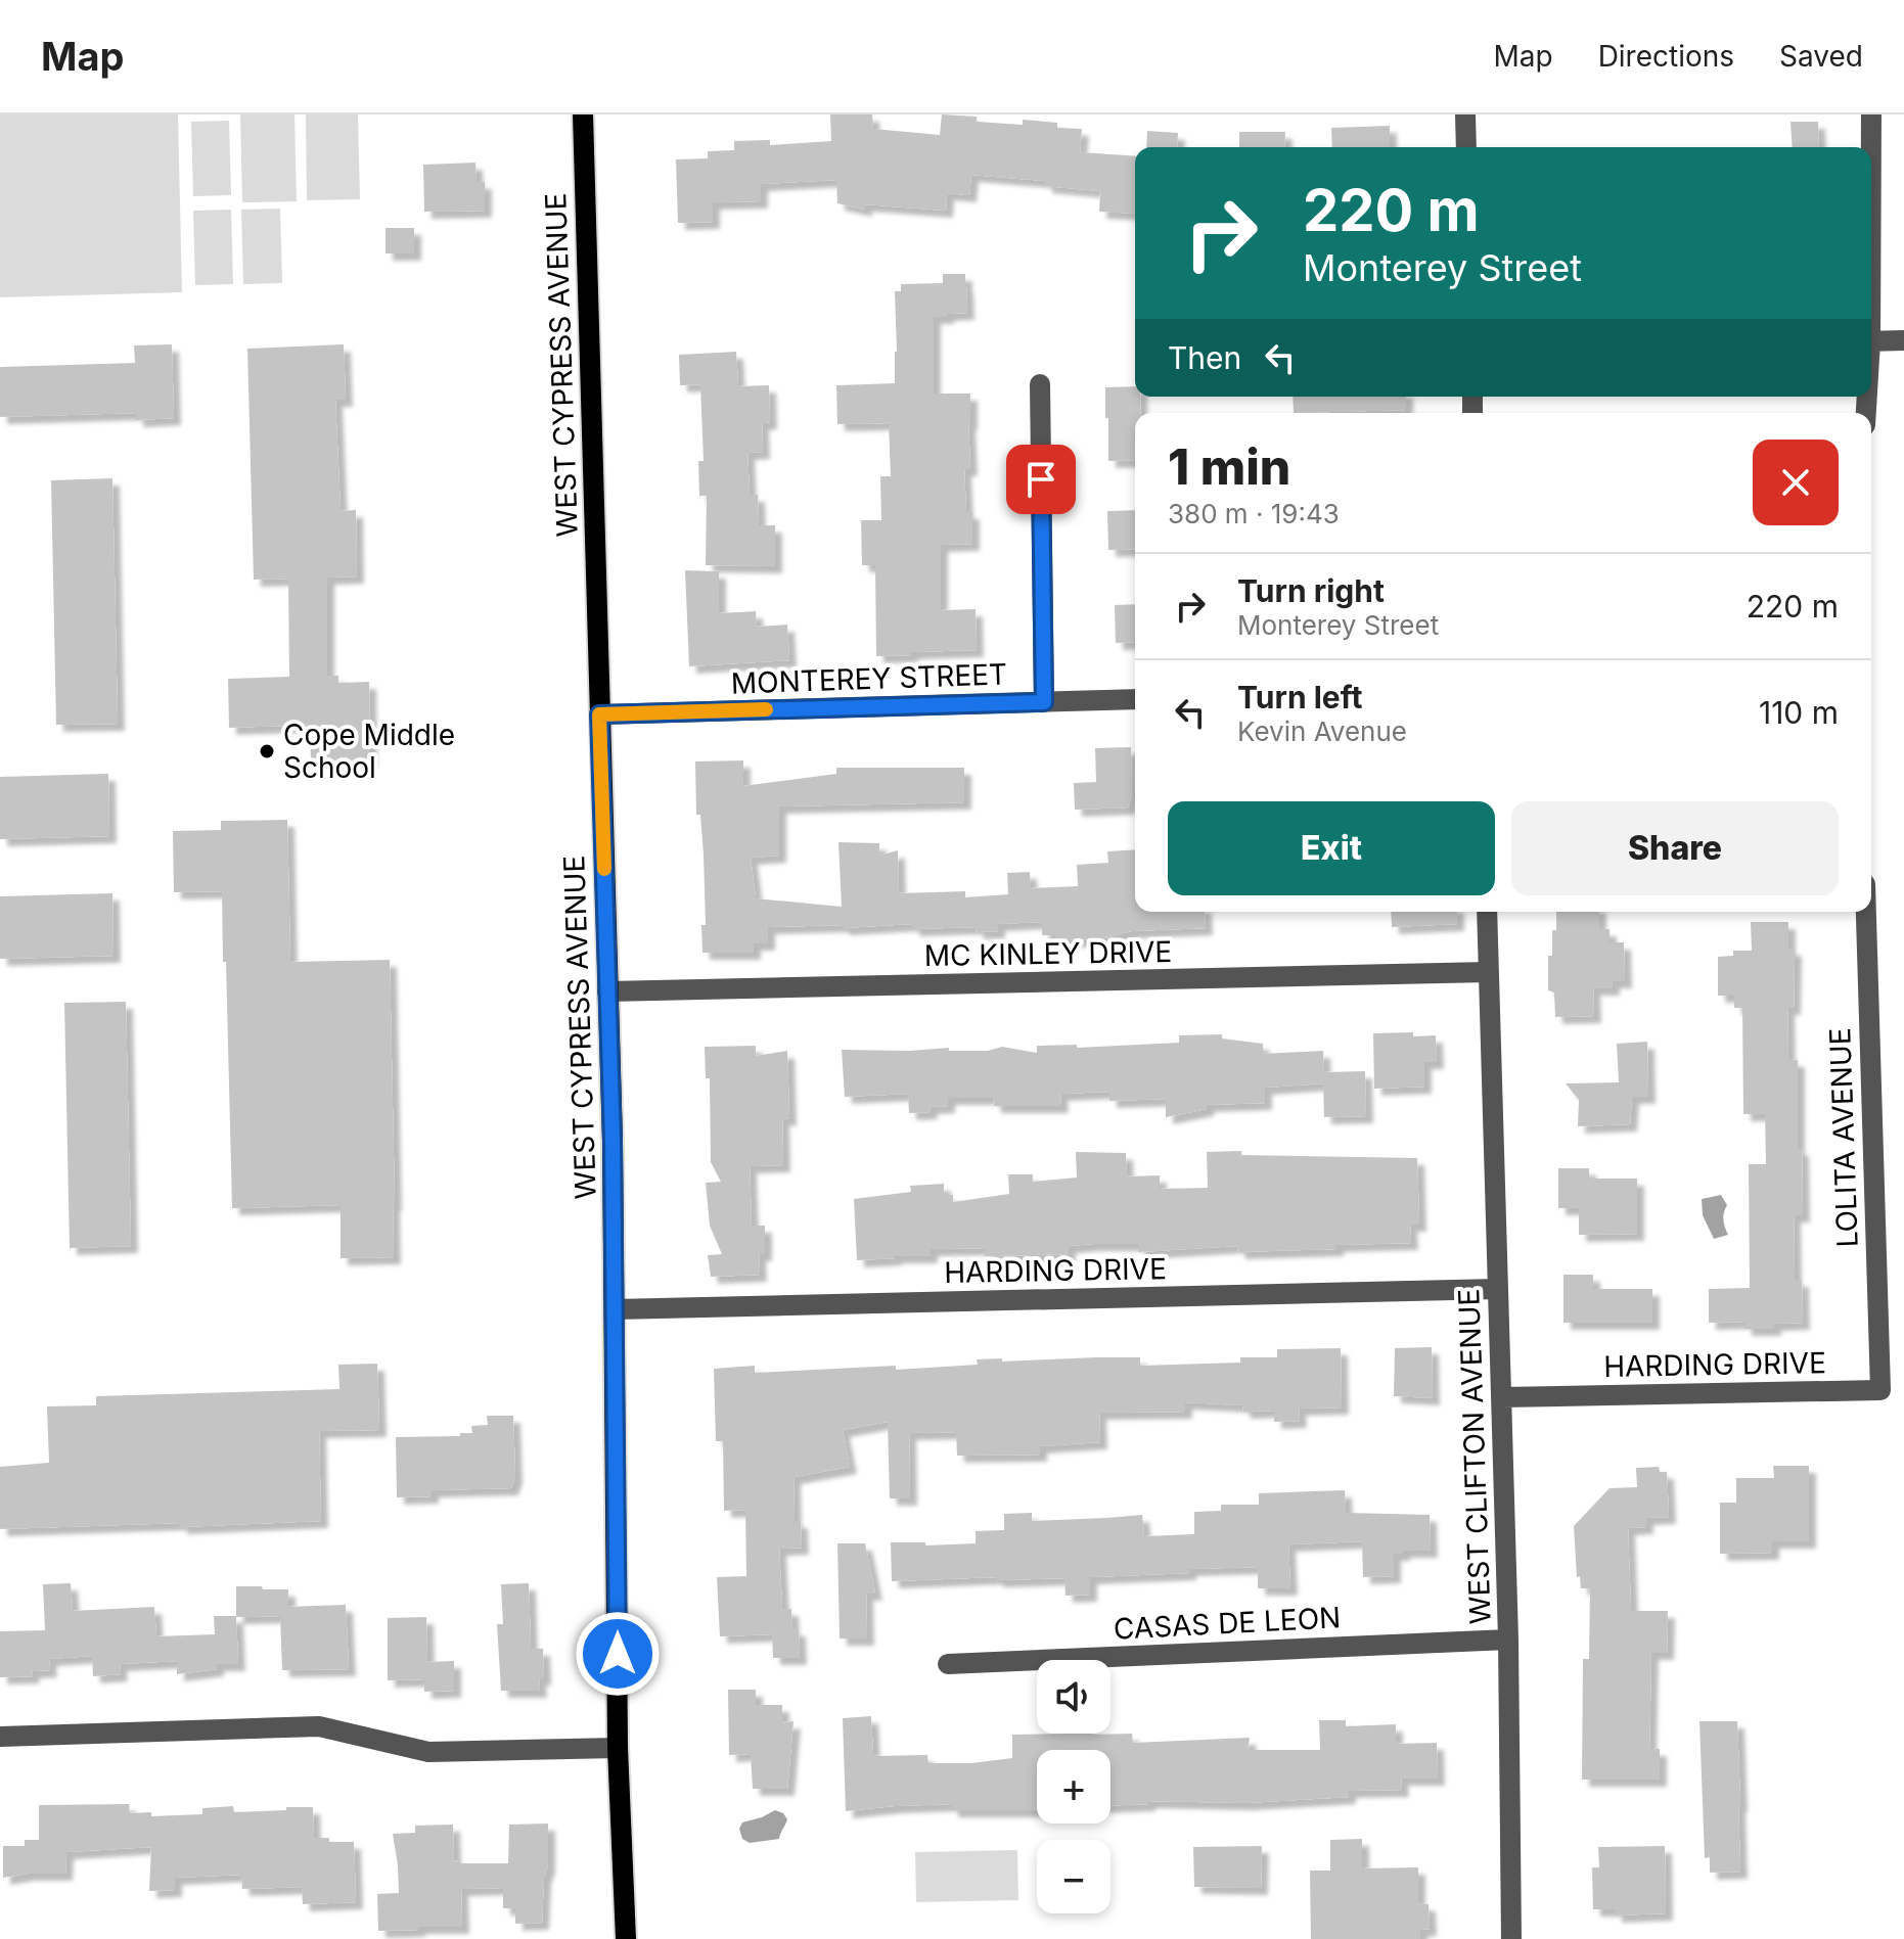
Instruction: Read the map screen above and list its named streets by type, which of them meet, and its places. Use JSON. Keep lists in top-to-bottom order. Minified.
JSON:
{"streets":{"main road":["WEST CYPRESS AVENUE"],"street":["MONTEREY STREET","MC KINLEY DRIVE","LOLITA AVENUE","HARDING DRIVE","WEST CLIFTON AVENUE","CASAS DE LEON"]},"crossings":[["WEST CYPRESS AVENUE","MONTEREY STREET"],["WEST CYPRESS AVENUE","MC KINLEY DRIVE"],["WEST CYPRESS AVENUE","HARDING DRIVE"],["MC KINLEY DRIVE","WEST CLIFTON AVENUE"],["LOLITA AVENUE","HARDING DRIVE"],["HARDING DRIVE","WEST CLIFTON AVENUE"],["WEST CLIFTON AVENUE","CASAS DE LEON"]],"places":["Cope Middle School"],"page":{"header":"Map","nav":["Map","Directions","Saved"],"turn":["220 m","Monterey Street"],"then":"Then","heading":["1 min","380 m · 19:43"],"list":[{"name":"Turn right","note":"Monterey Street","value":"220 m"},{"name":"Turn left","note":"Kevin Avenue","value":"110 m"}],"buttons":["Exit","Share"],"map_buttons":["+","−"]}}
